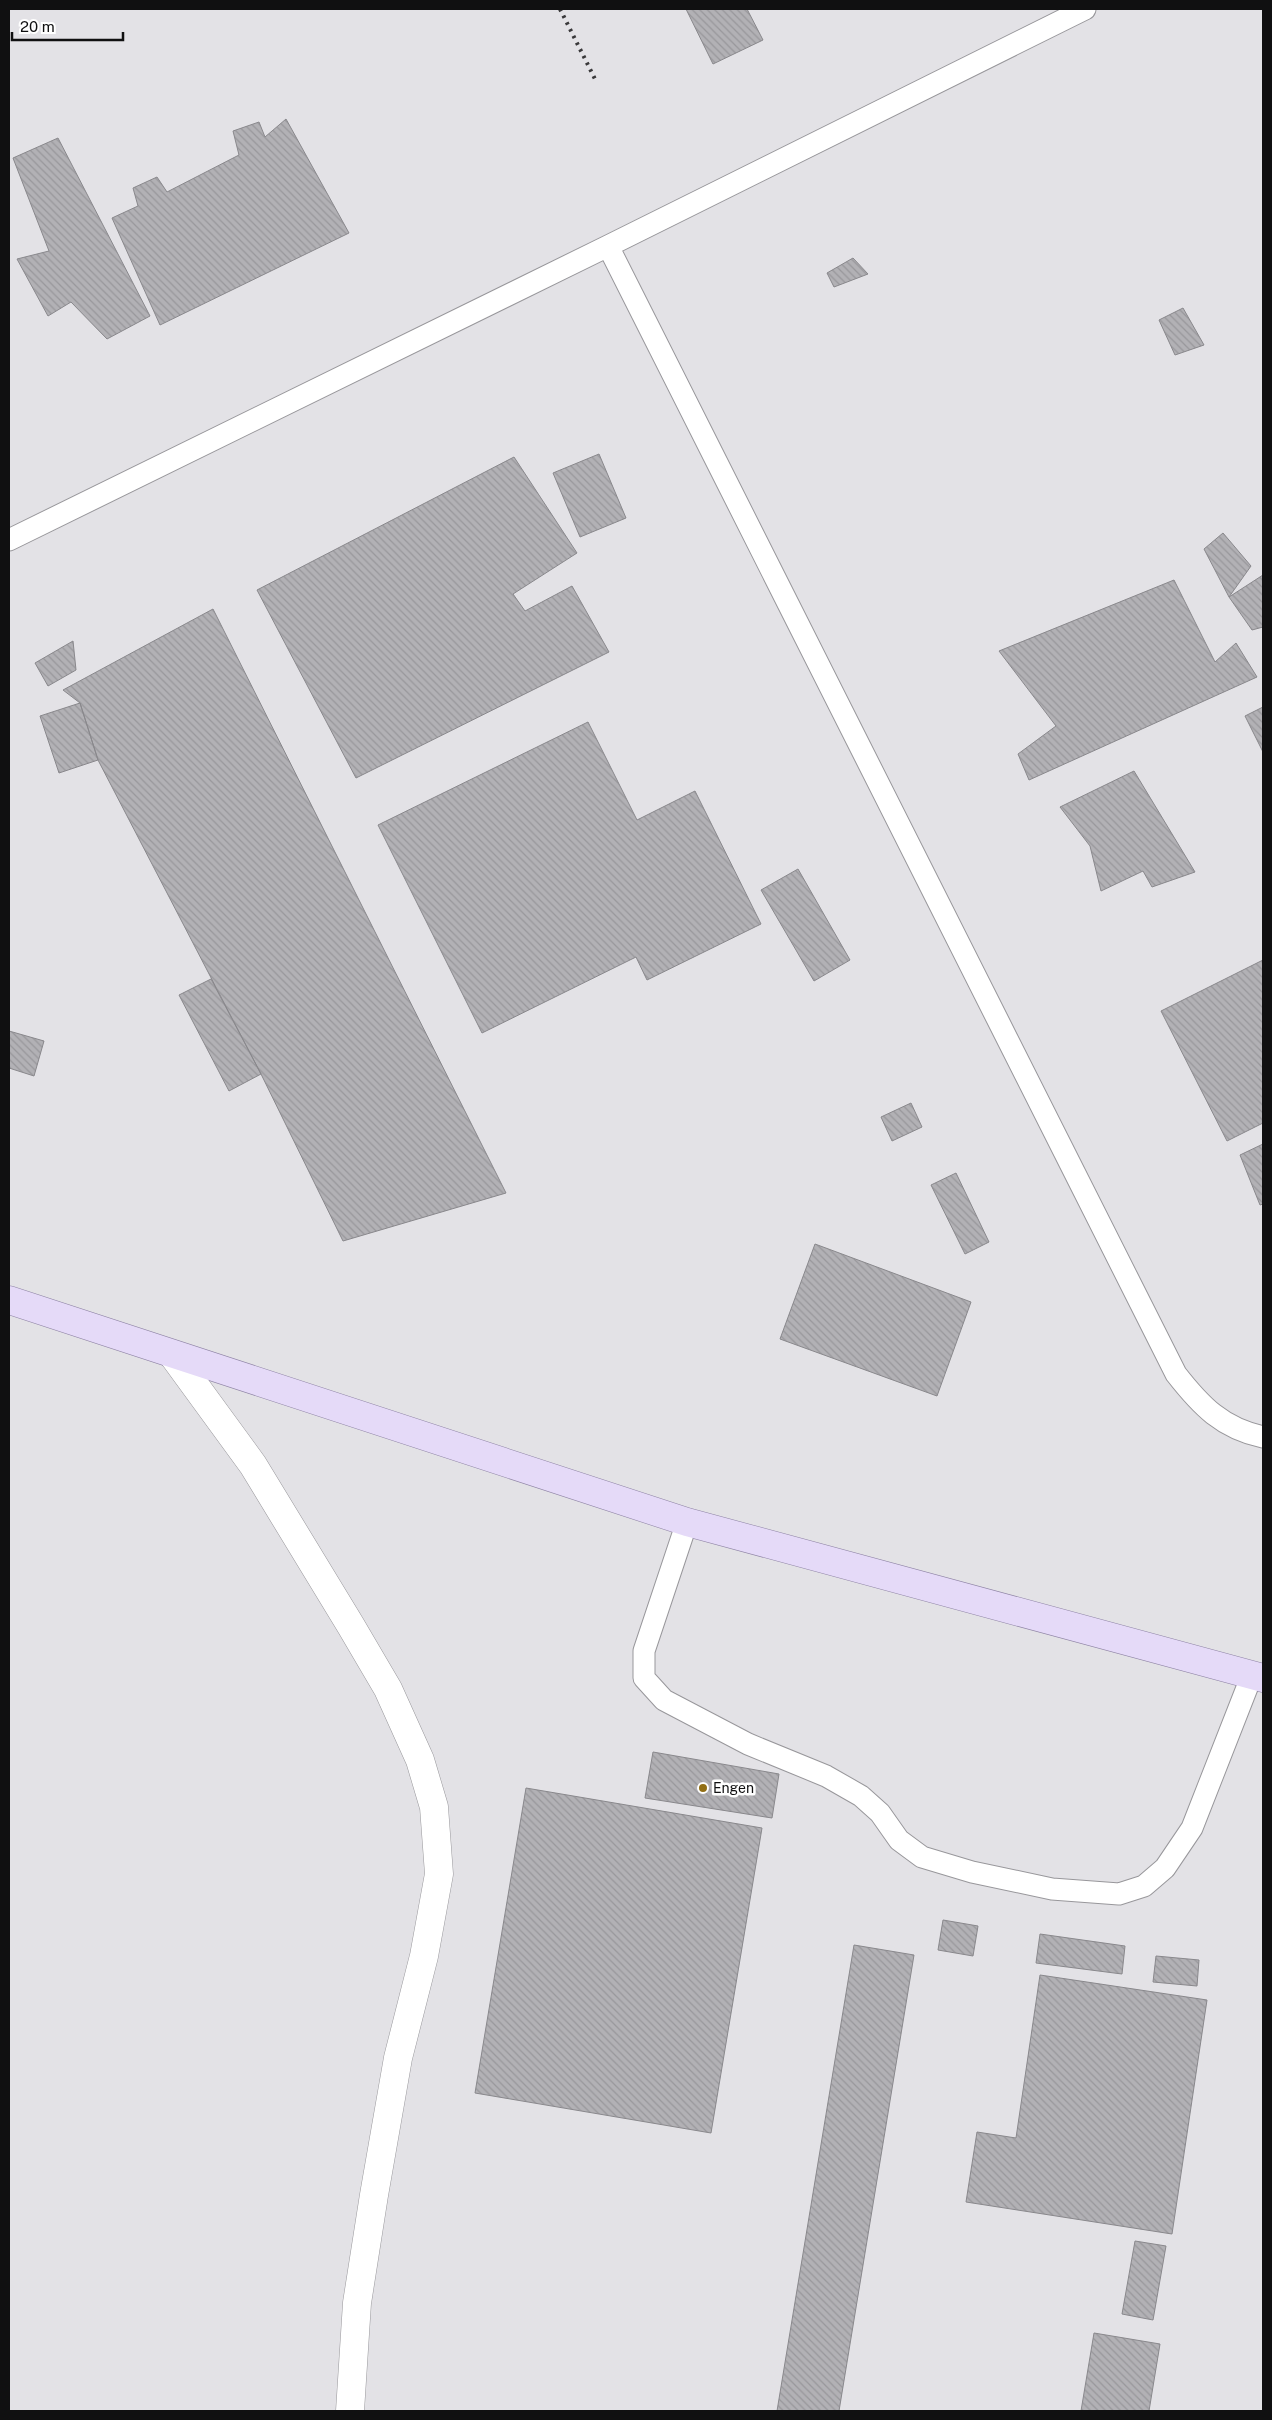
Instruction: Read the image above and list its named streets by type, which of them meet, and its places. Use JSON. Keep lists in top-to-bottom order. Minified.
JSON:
{"places":["Engen"],"scale_bar":"20 m"}
